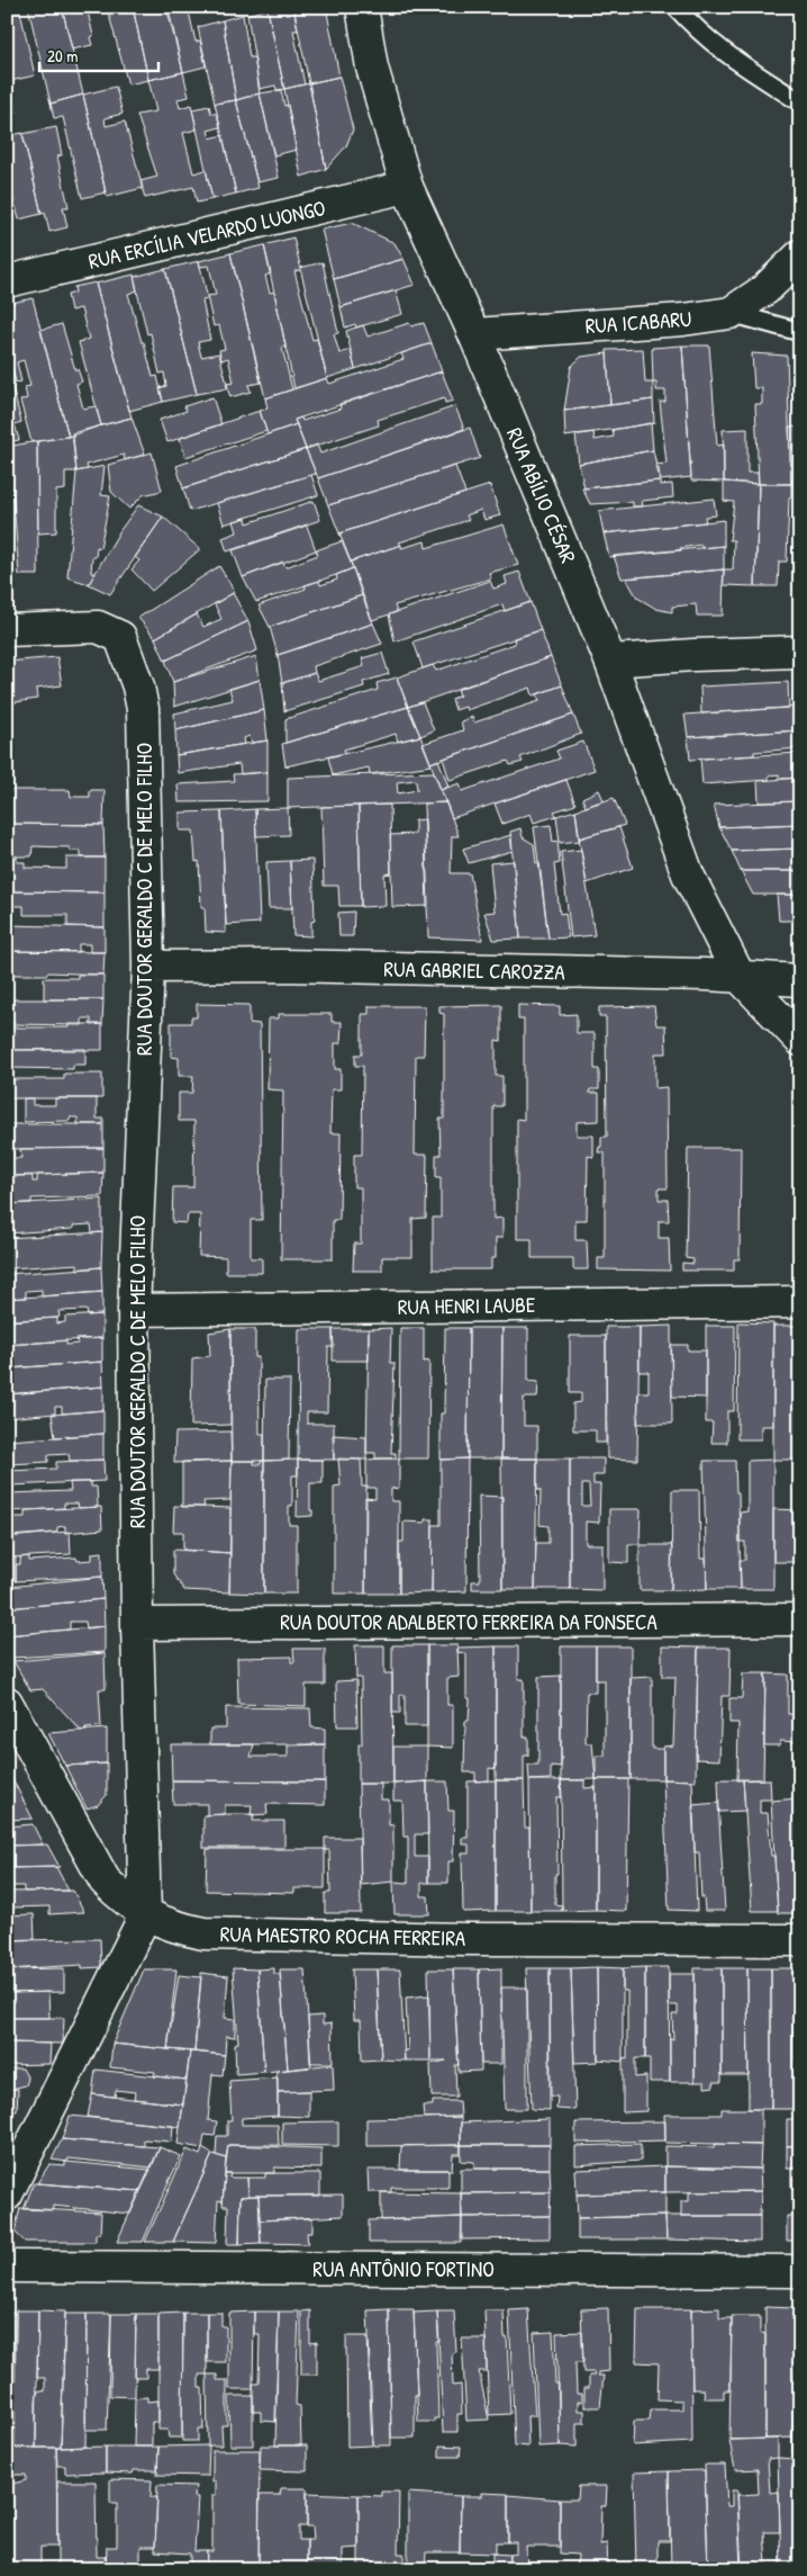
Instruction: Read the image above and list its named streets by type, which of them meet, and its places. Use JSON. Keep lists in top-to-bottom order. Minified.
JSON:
{"streets":{"street":["RUA ERCÍLIA VELARDO LUONGO","RUA ICABARU","RUA ABÍLIO CÉSAR","RUA DOUTOR GERALDO C DE MELO FILHO","RUA GABRIEL CAROZZA","RUA HENRI LAUBE","RUA DOUTOR ADALBERTO FERREIRA DA FONSECA","RUA MAESTRO ROCHA FERREIRA","RUA ANTÔNIO FORTINO"]},"crossings":[["RUA ERCÍLIA VELARDO LUONGO","RUA ABÍLIO CÉSAR"],["RUA ICABARU","RUA ABÍLIO CÉSAR"],["RUA ABÍLIO CÉSAR","RUA GABRIEL CAROZZA"],["RUA DOUTOR GERALDO C DE MELO FILHO","RUA GABRIEL CAROZZA"],["RUA DOUTOR GERALDO C DE MELO FILHO","RUA HENRI LAUBE"],["RUA DOUTOR GERALDO C DE MELO FILHO","RUA DOUTOR ADALBERTO FERREIRA DA FONSECA"],["RUA DOUTOR GERALDO C DE MELO FILHO","RUA MAESTRO ROCHA FERREIRA"]],"scale_bar":"20 m"}
